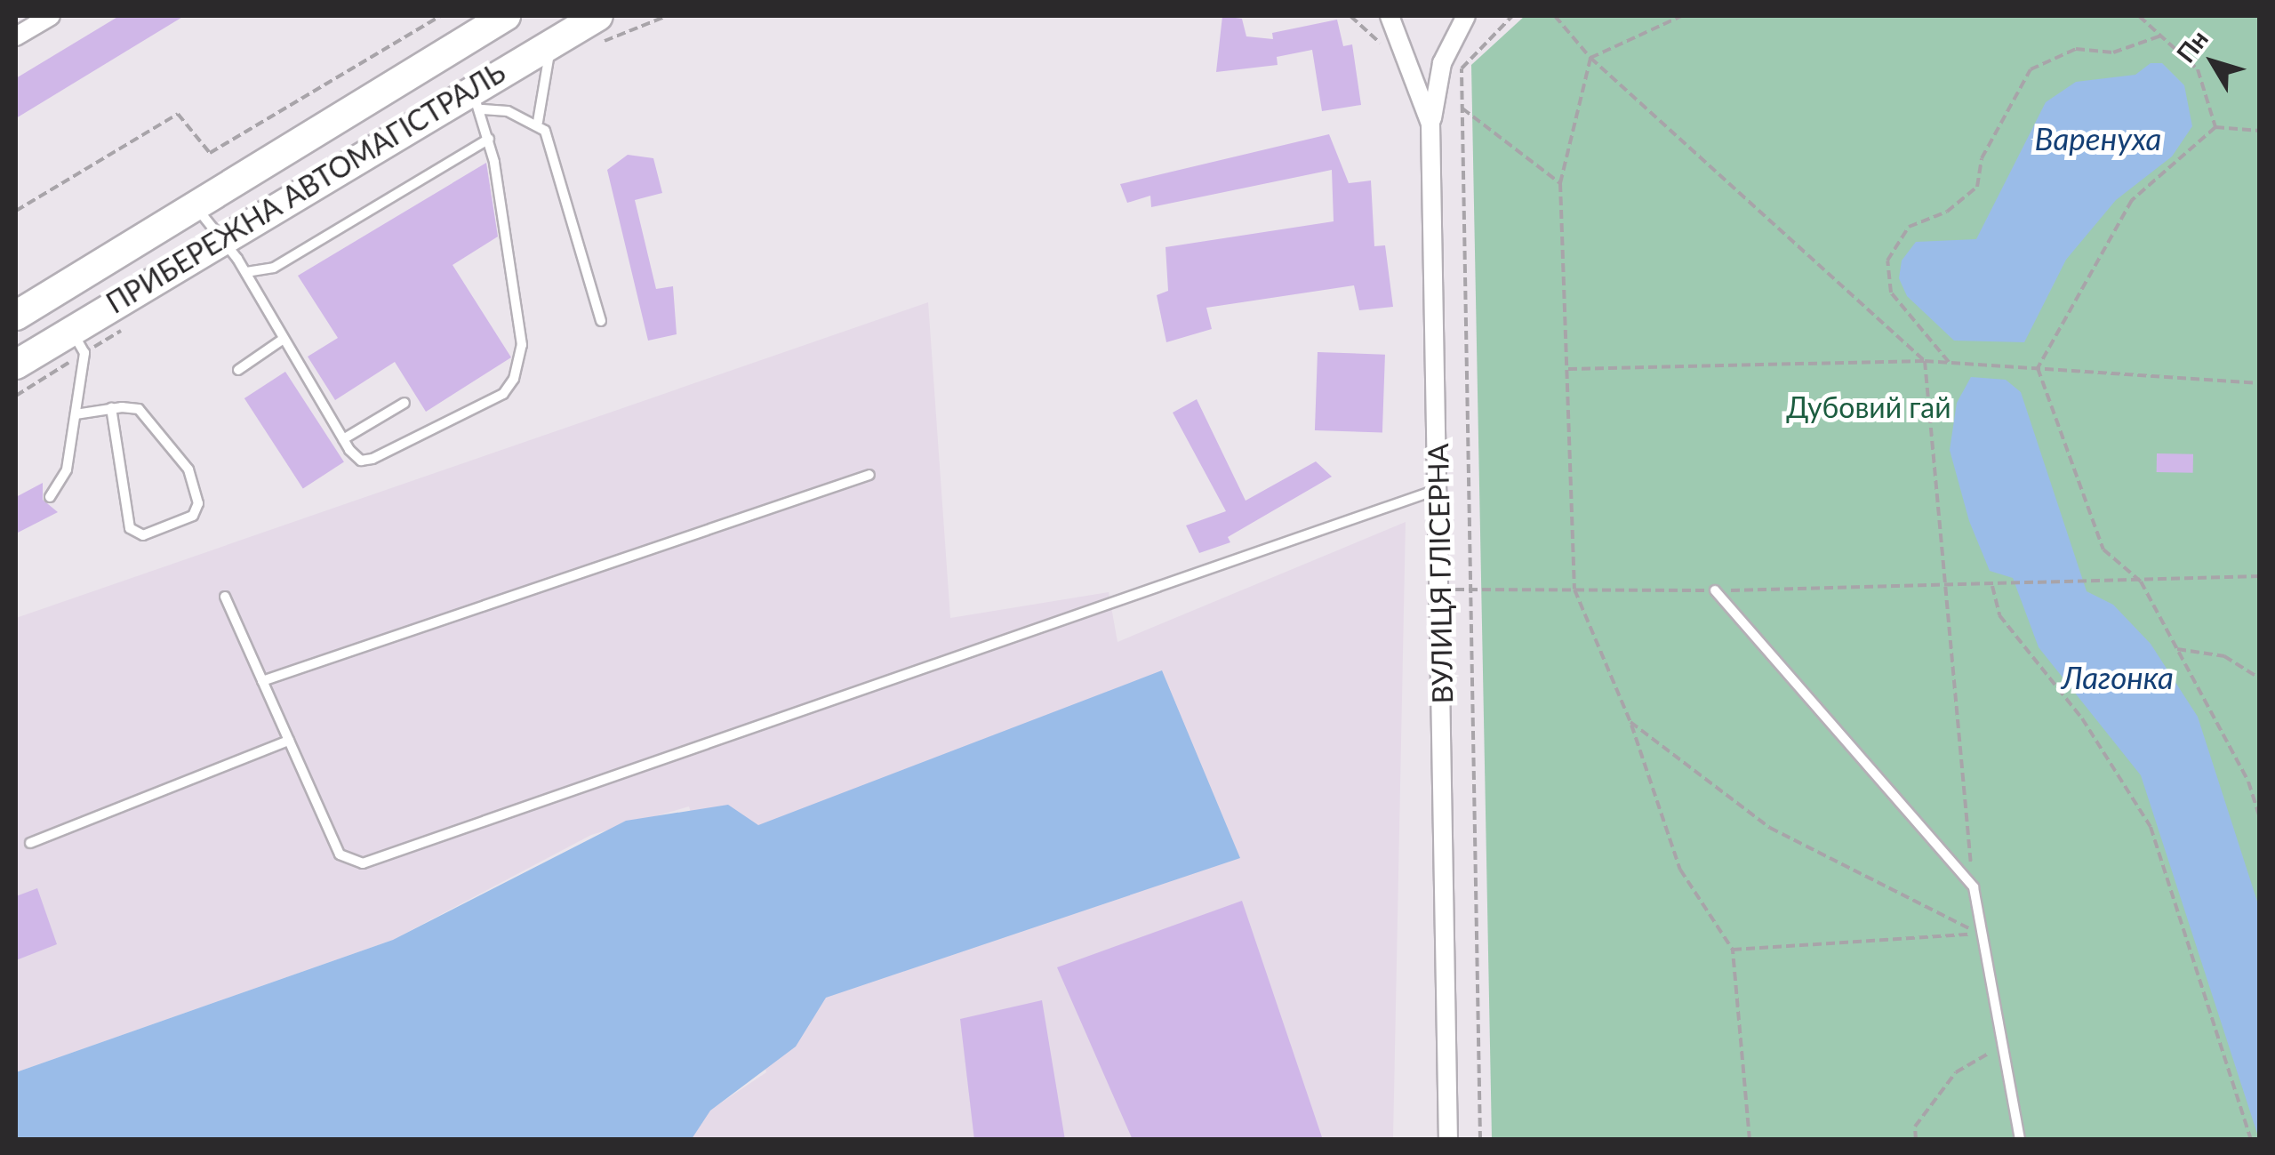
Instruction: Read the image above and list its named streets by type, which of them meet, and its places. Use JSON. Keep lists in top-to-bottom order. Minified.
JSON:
{"streets":{"main road":["ПРИБЕРЕЖНА АВТОМАГІСТРАЛЬ"],"street":["ВУЛИЦЯ ГЛІСЕРНА"]},"water":["Варенуха","Лагонка"],"parks":["Дубовий гай"],"north":"top left"}
